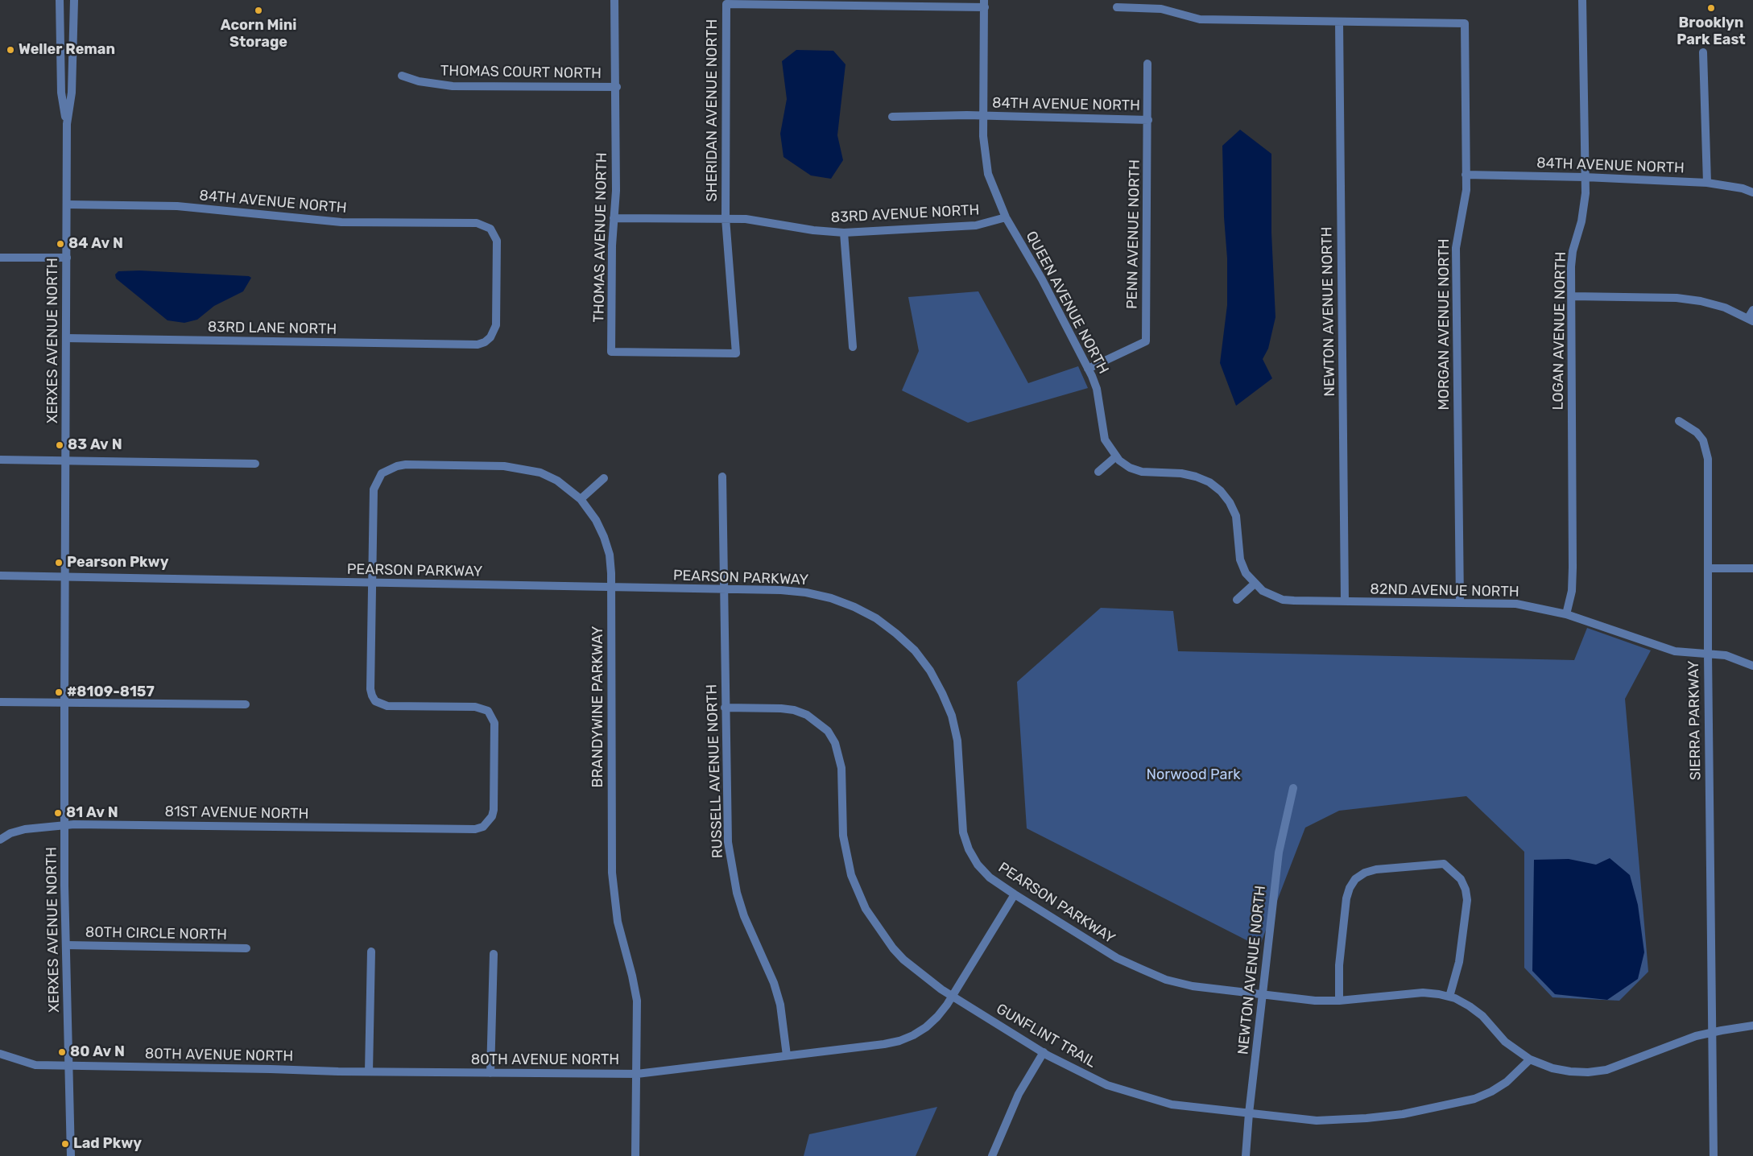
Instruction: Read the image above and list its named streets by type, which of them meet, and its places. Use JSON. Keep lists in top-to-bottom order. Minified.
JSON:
{"streets":{"street":["THOMAS COURT NORTH","84TH AVENUE NORTH","SHERIDAN AVENUE NORTH","83RD AVENUE NORTH","PENN AVENUE NORTH","THOMAS AVENUE NORTH","QUEEN AVENUE NORTH","NEWTON AVENUE NORTH","MORGAN AVENUE NORTH","83RD LANE NORTH","LOGAN AVENUE NORTH","XERXES AVENUE NORTH","PEARSON PARKWAY","82ND AVENUE NORTH","BRANDYWINE PARKWAY","SIERRA PARKWAY","RUSSELL AVENUE NORTH","81ST AVENUE NORTH","80TH CIRCLE NORTH","GUNFLINT TRAIL","80TH AVENUE NORTH"]},"crossings":[["THOMAS COURT NORTH","THOMAS AVENUE NORTH"],["84TH AVENUE NORTH","PENN AVENUE NORTH"],["84TH AVENUE NORTH","QUEEN AVENUE NORTH"],["84TH AVENUE NORTH","MORGAN AVENUE NORTH"],["84TH AVENUE NORTH","83RD LANE NORTH"],["84TH AVENUE NORTH","LOGAN AVENUE NORTH"],["84TH AVENUE NORTH","XERXES AVENUE NORTH"],["SHERIDAN AVENUE NORTH","83RD AVENUE NORTH"],["SHERIDAN AVENUE NORTH","THOMAS AVENUE NORTH"],["SHERIDAN AVENUE NORTH","QUEEN AVENUE NORTH"],["83RD AVENUE NORTH","THOMAS AVENUE NORTH"],["83RD AVENUE NORTH","QUEEN AVENUE NORTH"],["PENN AVENUE NORTH","QUEEN AVENUE NORTH"],["QUEEN AVENUE NORTH","82ND AVENUE NORTH"],["NEWTON AVENUE NORTH","MORGAN AVENUE NORTH"],["NEWTON AVENUE NORTH","PEARSON PARKWAY"],["NEWTON AVENUE NORTH","82ND AVENUE NORTH"],["NEWTON AVENUE NORTH","GUNFLINT TRAIL"],["MORGAN AVENUE NORTH","82ND AVENUE NORTH"],["83RD LANE NORTH","XERXES AVENUE NORTH"],["LOGAN AVENUE NORTH","82ND AVENUE NORTH"],["XERXES AVENUE NORTH","PEARSON PARKWAY"],["XERXES AVENUE NORTH","81ST AVENUE NORTH"],["XERXES AVENUE NORTH","80TH CIRCLE NORTH"],["XERXES AVENUE NORTH","80TH AVENUE NORTH"],["PEARSON PARKWAY","BRANDYWINE PARKWAY"],["PEARSON PARKWAY","SIERRA PARKWAY"],["PEARSON PARKWAY","RUSSELL AVENUE NORTH"],["PEARSON PARKWAY","GUNFLINT TRAIL"],["PEARSON PARKWAY","80TH AVENUE NORTH"],["82ND AVENUE NORTH","SIERRA PARKWAY"],["BRANDYWINE PARKWAY","81ST AVENUE NORTH"],["BRANDYWINE PARKWAY","80TH AVENUE NORTH"],["RUSSELL AVENUE NORTH","GUNFLINT TRAIL"],["RUSSELL AVENUE NORTH","80TH AVENUE NORTH"],["GUNFLINT TRAIL","80TH AVENUE NORTH"]],"parks":["Norwood Park"],"places":["Brooklyn Park East","Acorn Mini Storage","Weller Reman","84 Av N","83 Av N","Pearson Pkwy","#8109-8157","81 Av N","80 Av N","Lad Pkwy"]}
